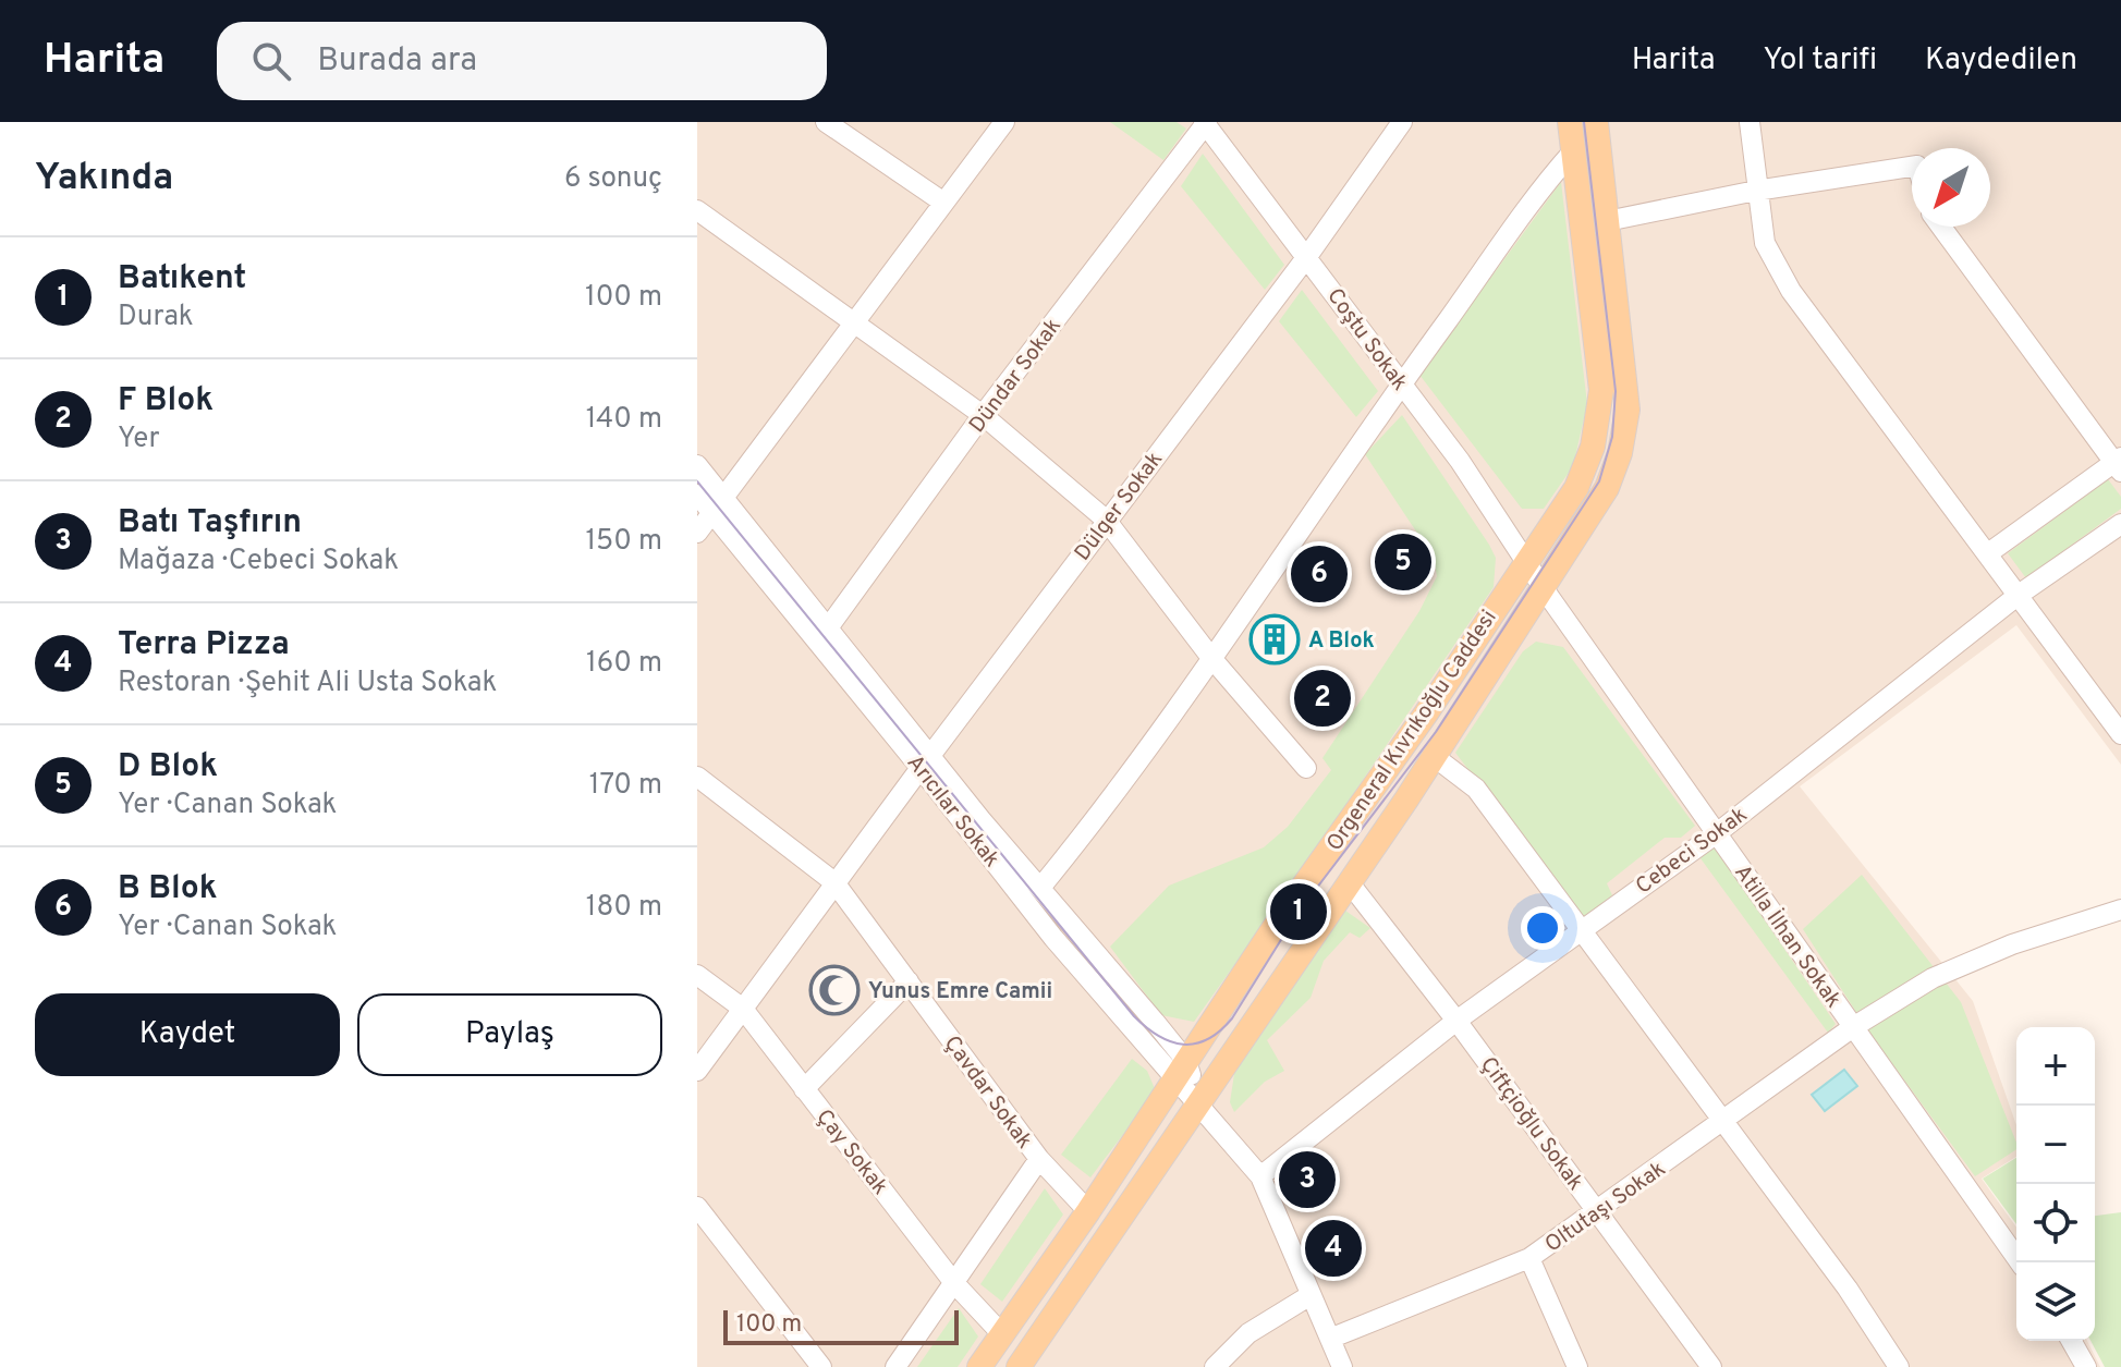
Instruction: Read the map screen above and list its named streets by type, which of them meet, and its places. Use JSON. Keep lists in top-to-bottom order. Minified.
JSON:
{"streets":{"main road":["Orgeneral Kıvrıkoğlu Caddesi"],"street":["Coştu Sokak","Dündar Sokak","Dülger Sokak","Arıcılar Sokak","Cebeci Sokak","Atilla İlhan Sokak","Çavdar Sokak","Çiftçioğlu Sokak","Çay Sokak","Oltutaşı Sokak"]},"crossings":[["Coştu Sokak","Dündar Sokak"],["Coştu Sokak","Dülger Sokak"],["Coştu Sokak","Orgeneral Kıvrıkoğlu Caddesi"],["Coştu Sokak","Atilla İlhan Sokak"],["Dülger Sokak","Arıcılar Sokak"],["Dülger Sokak","Çavdar Sokak"],["Dülger Sokak","Çay Sokak"],["Orgeneral Kıvrıkoğlu Caddesi","Arıcılar Sokak"],["Orgeneral Kıvrıkoğlu Caddesi","Atilla İlhan Sokak"],["Orgeneral Kıvrıkoğlu Caddesi","Çavdar Sokak"],["Orgeneral Kıvrıkoğlu Caddesi","Çay Sokak"],["Arıcılar Sokak","Cebeci Sokak"],["Arıcılar Sokak","Oltutaşı Sokak"],["Cebeci Sokak","Atilla İlhan Sokak"],["Cebeci Sokak","Çiftçioğlu Sokak"],["Atilla İlhan Sokak","Oltutaşı Sokak"],["Çiftçioğlu Sokak","Oltutaşı Sokak"]],"places":{"building":["A Blok"],"mosque":["Yunus Emre Camii"]},"scale_bar":"100 m","north":"bottom left","page":{"header":"Harita","search":"Burada ara","nav":["Harita","Yol tarifi","Kaydedilen"],"heading":["Yakında","6 sonuç"],"list":[{"mark":"1","name":"Batıkent","note":"Durak","value":"100 m"},{"mark":"2","name":"F Blok","note":"Yer","value":"140 m"},{"mark":"3","name":"Batı Taşfırın","note":"Mağaza · Cebeci Sokak","value":"150 m"},{"mark":"4","name":"Terra Pizza","note":"Restoran · Şehit Ali Usta Sokak","value":"160 m"},{"mark":"5","name":"D Blok","note":"Yer · Canan Sokak","value":"170 m"},{"mark":"6","name":"B Blok","note":"Yer · Canan Sokak","value":"180 m"}],"pins":["5","6","2","1","3","4"],"buttons":["Kaydet","Paylaş"],"map_buttons":["+","−"],"scale":"100 m"}}
